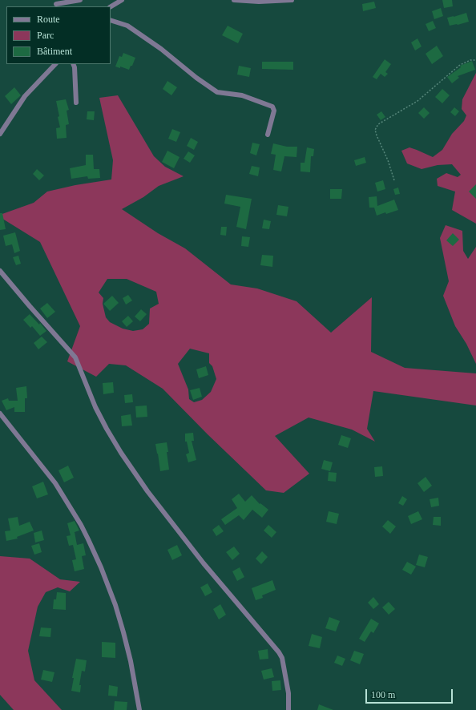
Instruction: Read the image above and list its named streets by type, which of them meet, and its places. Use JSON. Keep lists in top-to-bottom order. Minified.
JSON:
{"legend":["Route","Parc","Bâtiment"],"scale_bar":"100 m"}
